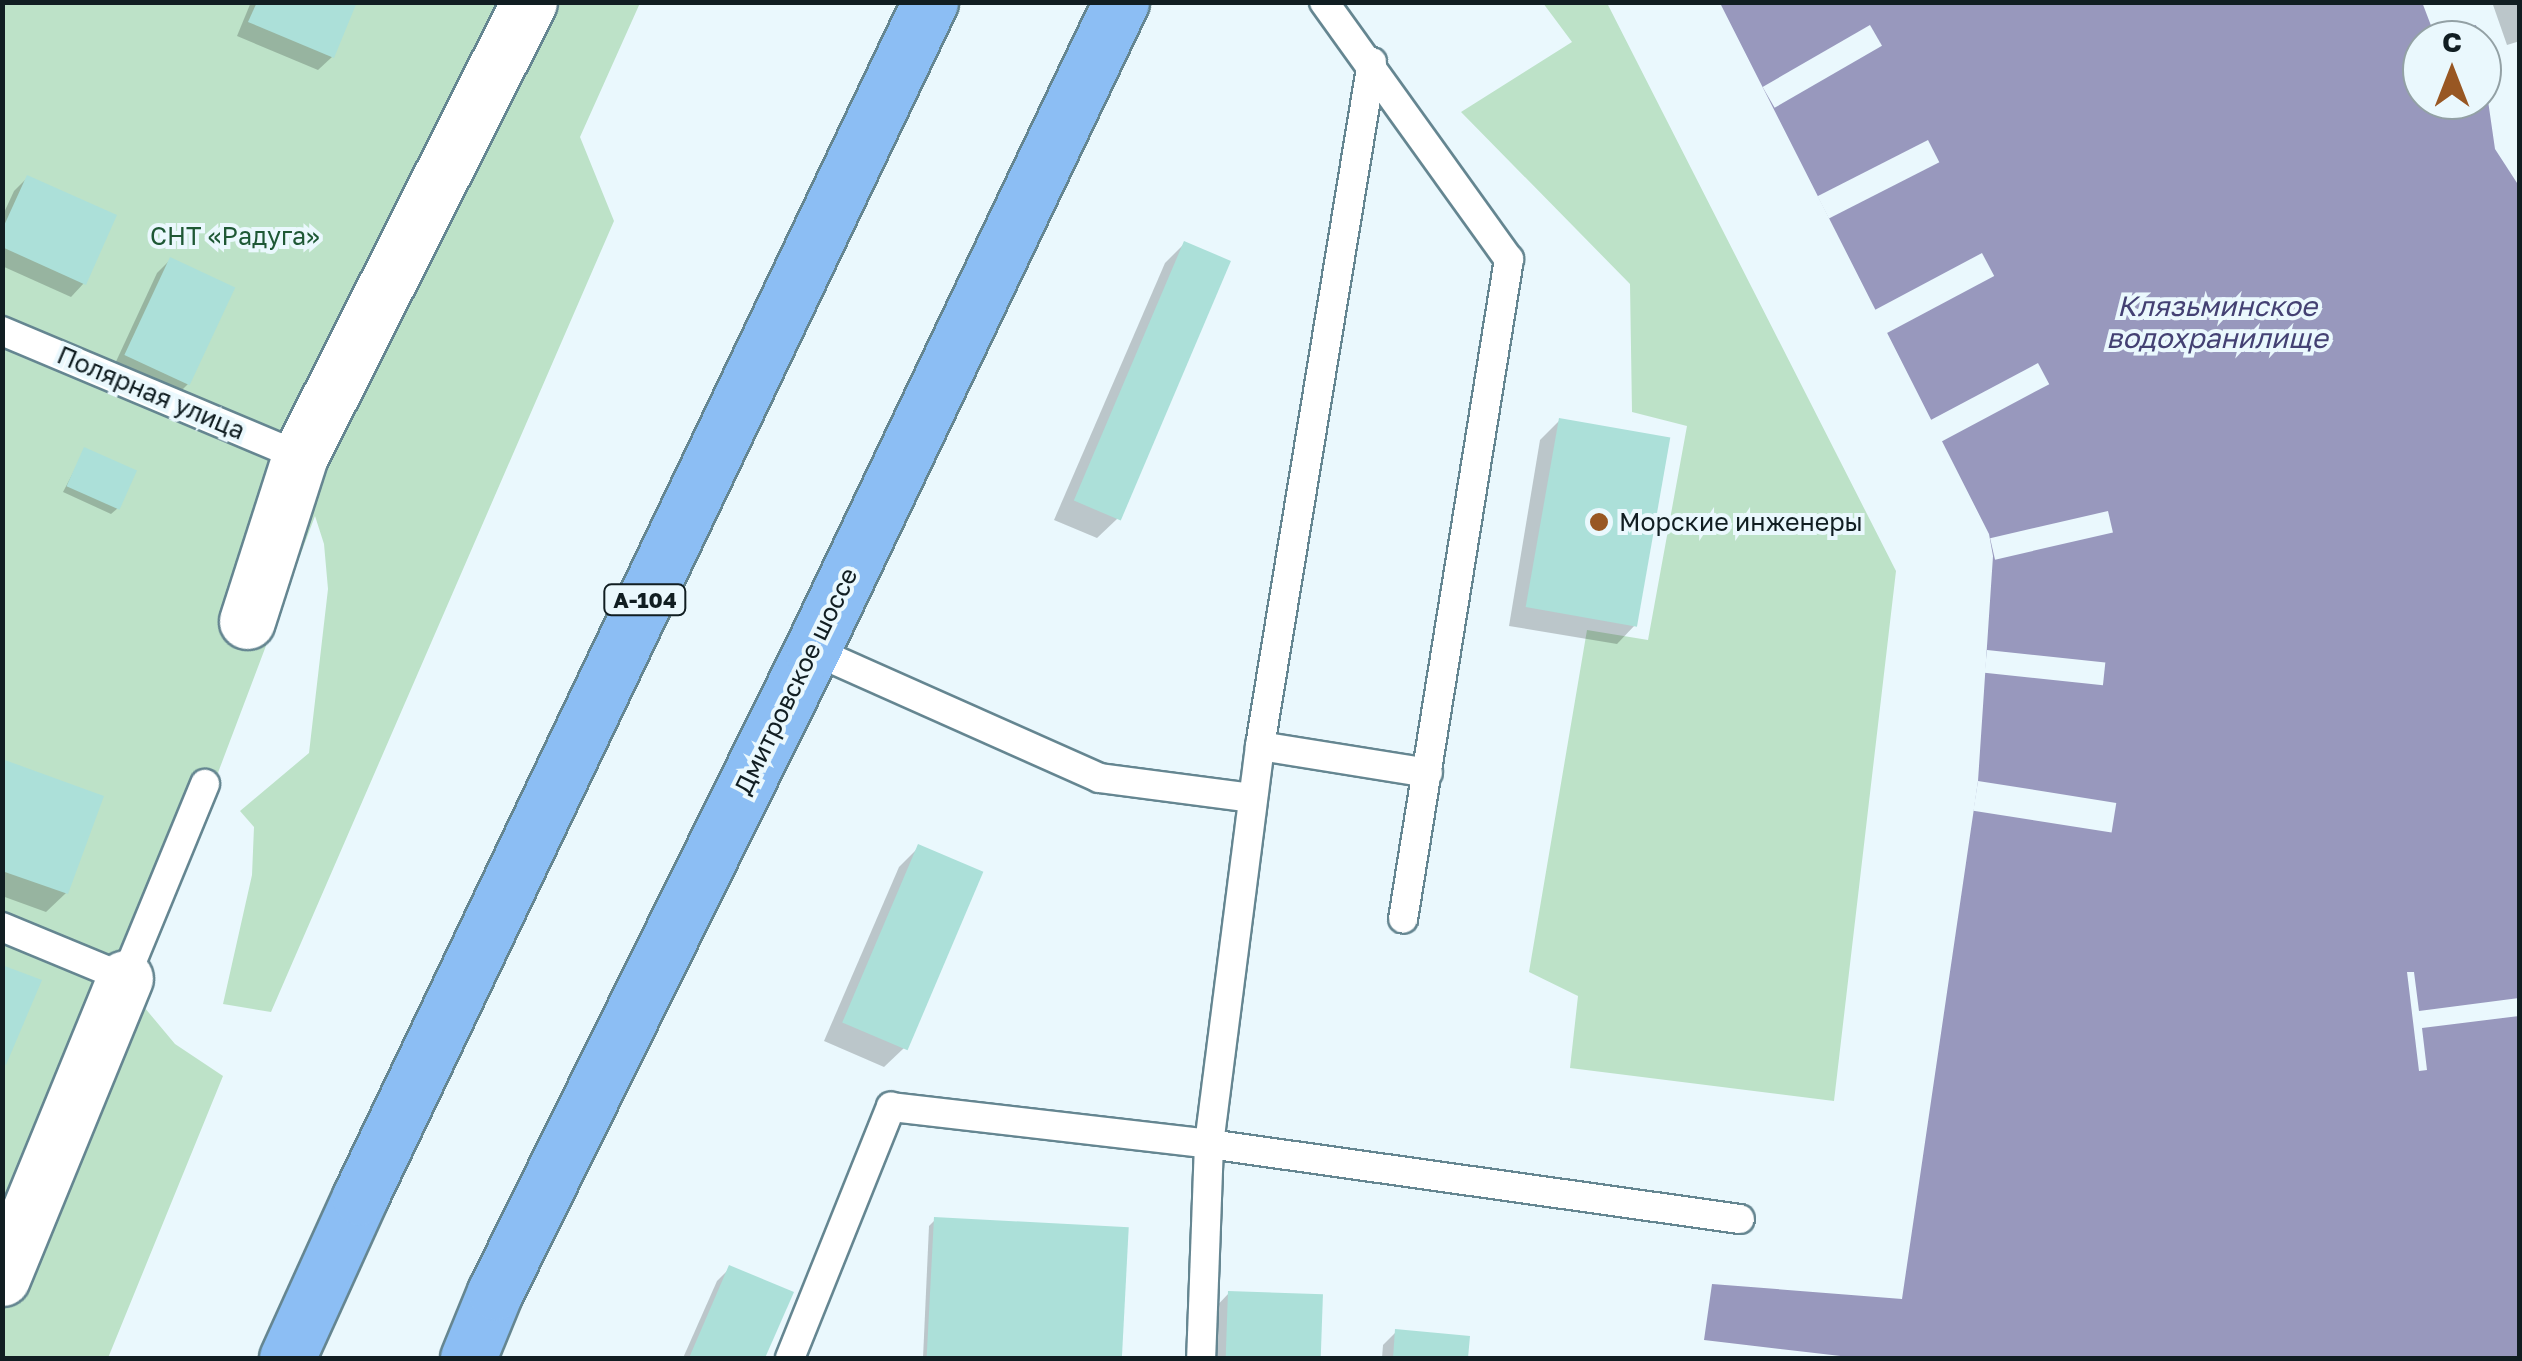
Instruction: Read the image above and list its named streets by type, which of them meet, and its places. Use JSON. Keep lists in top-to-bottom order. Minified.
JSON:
{"streets":{"highway":["А-104","Дмитровское шоссе"],"lane":["Полярная улица"]},"water":["Клязьминское водохранилище"],"parks":["СНТ «Радуга»"],"places":["Морские инженеры"],"north":"top"}
